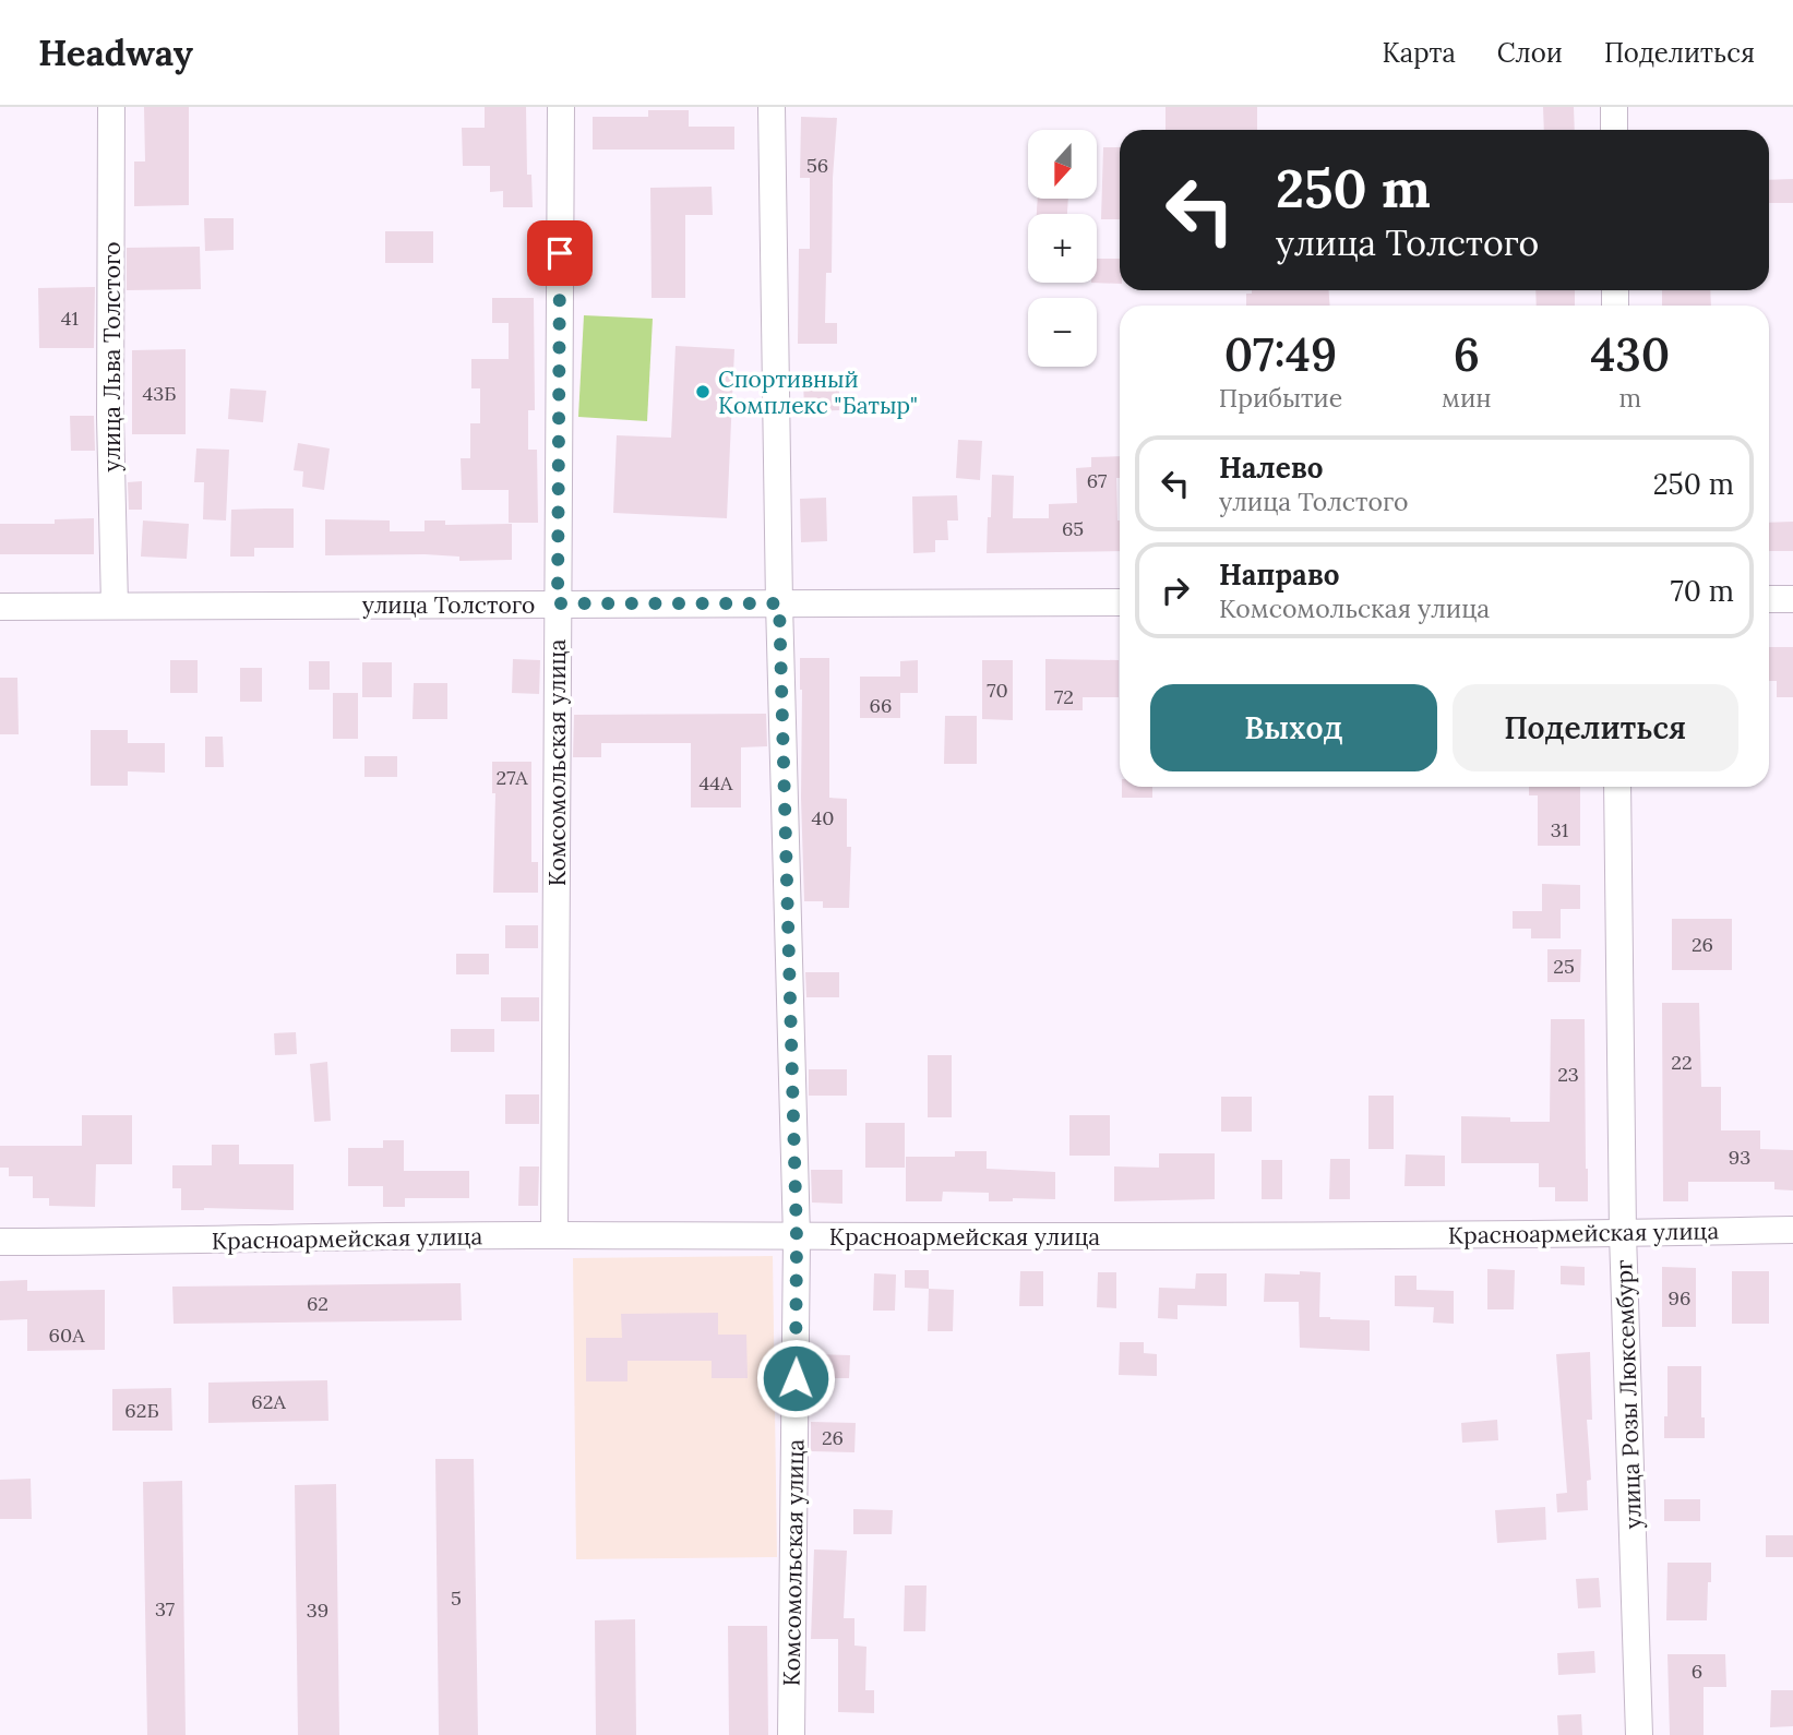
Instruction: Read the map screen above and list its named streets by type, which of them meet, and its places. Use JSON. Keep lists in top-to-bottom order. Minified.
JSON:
{"streets":{"street":["улица Льва Толстого","улица Толстого","Комсомольская улица","Красноармейская улица","улица Розы Люксембург"]},"crossings":[["улица Льва Толстого","улица Толстого"],["улица Толстого","Комсомольская улица"],["Комсомольская улица","Красноармейская улица"],["Красноармейская улица","улица Розы Люксембург"]],"places":["Спортивный Комплекс \"Батыр\""],"house_numbers":["56","41","43Б","67","65","70","72","66","27А","44А","40","31","26","25","22","23","93","96","62","60А","62А","62Б","26","5","37","39","6"],"north":"bottom","page":{"header":"Headway","nav":["Карта","Слои","Поделиться"],"map_buttons":["+","−"],"turn":["250 m","улица Толстого"],"eta":["07:49","Прибытие","6","мин","430","m"],"list":[{"name":"Налево","note":"улица Толстого","value":"250 m"},{"name":"Направо","note":"Комсомольская улица","value":"70 m"}],"buttons":["Выход","Поделиться"]}}
